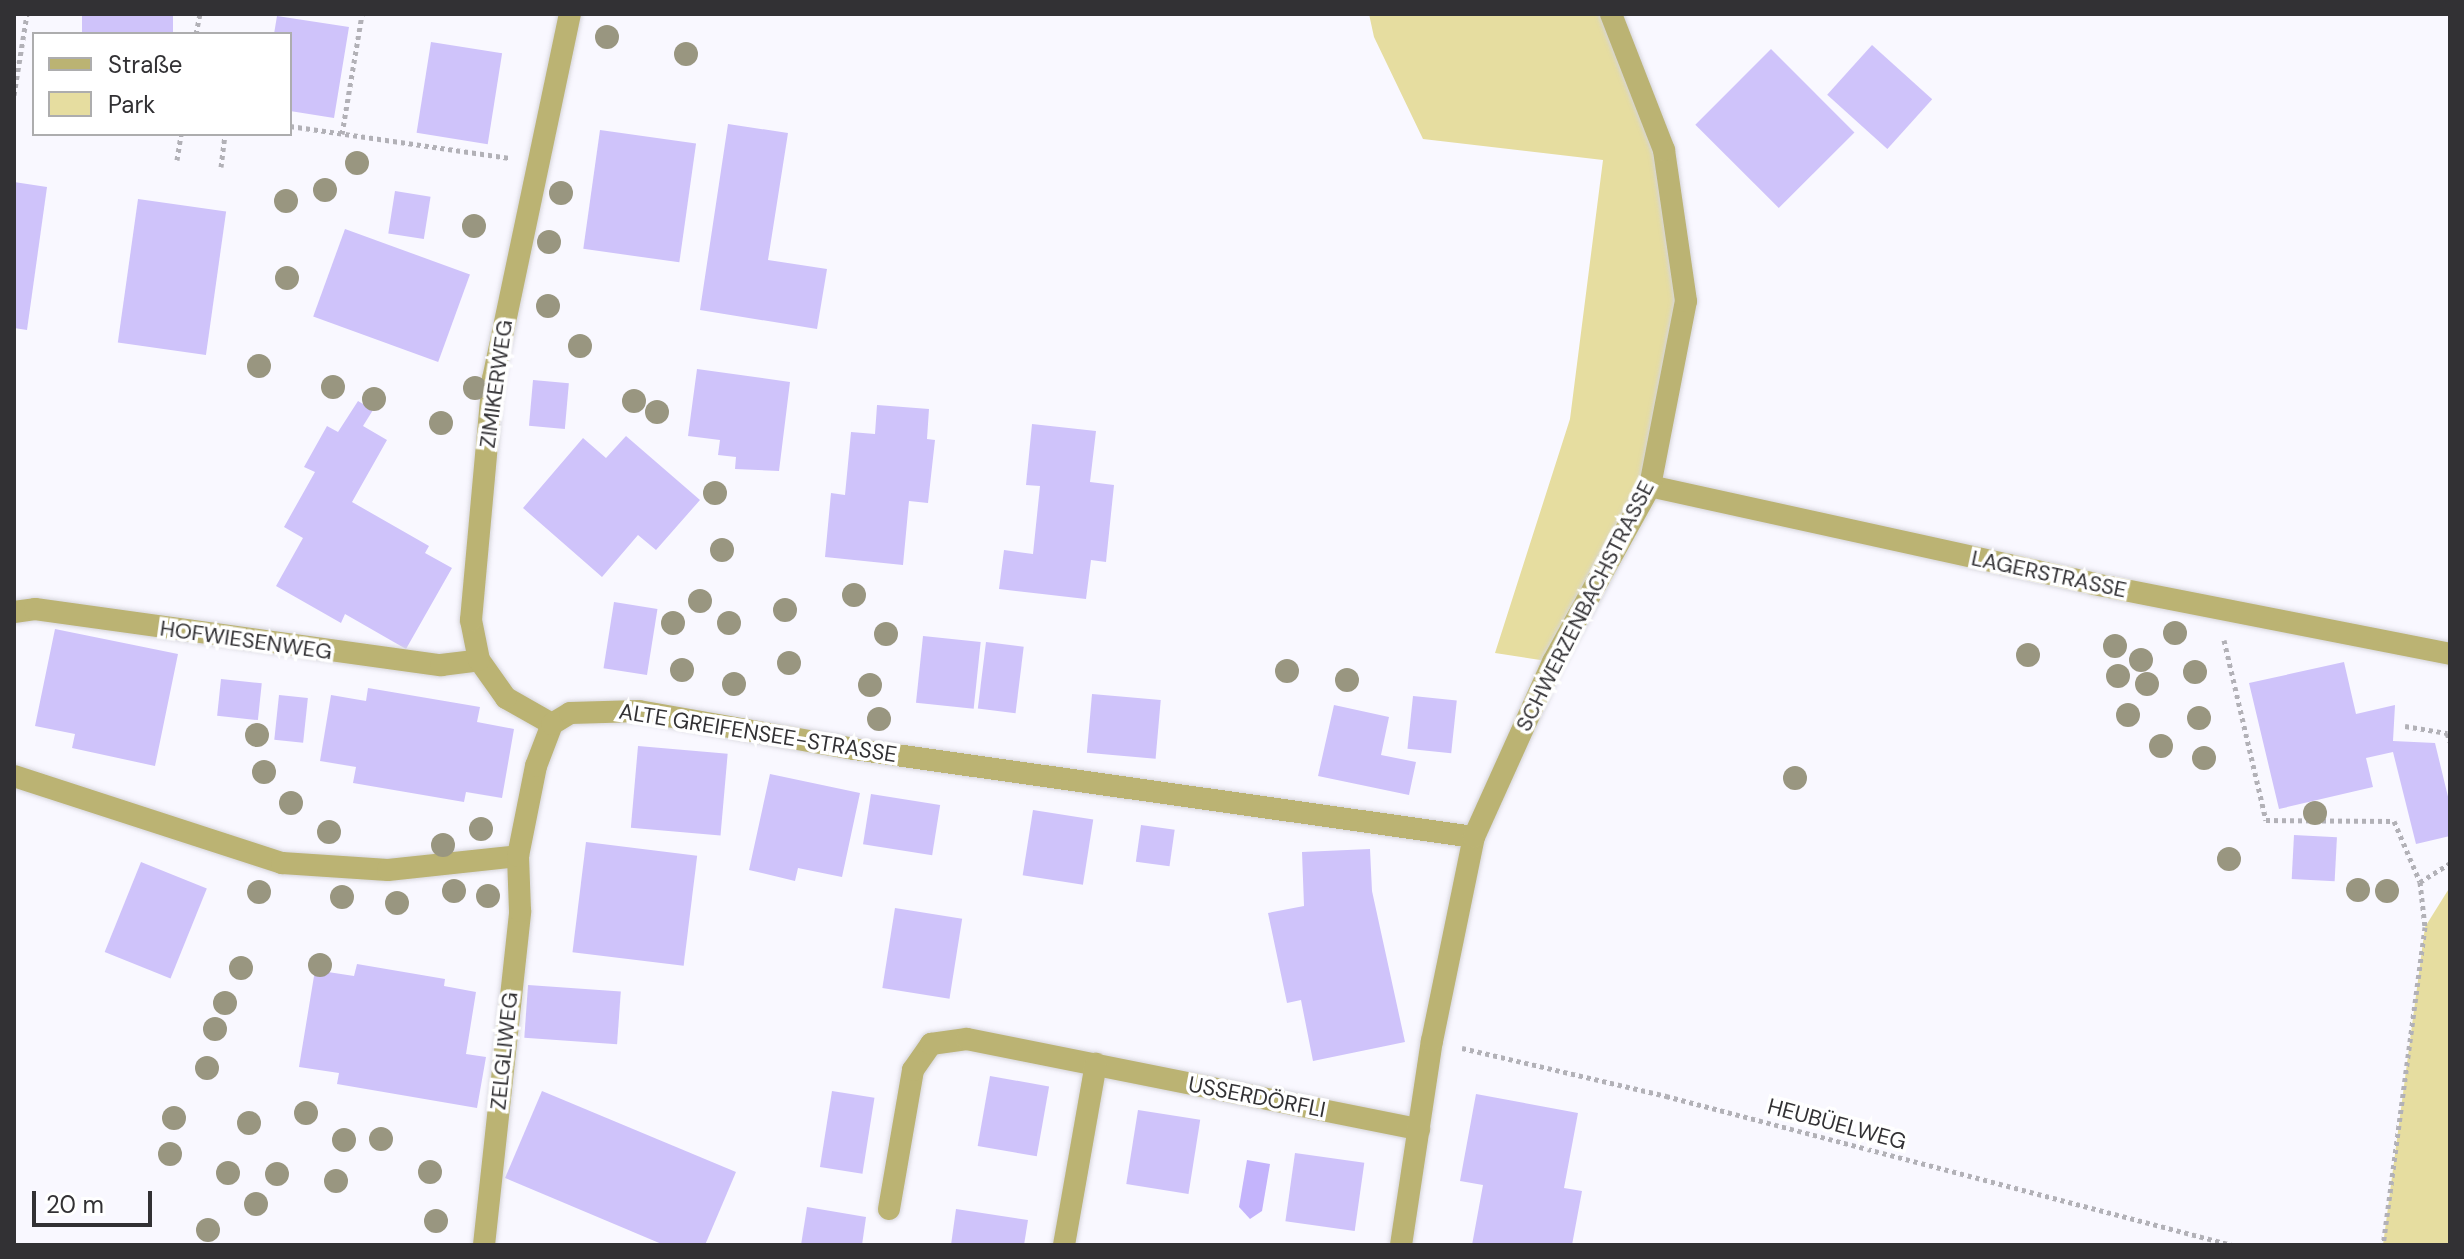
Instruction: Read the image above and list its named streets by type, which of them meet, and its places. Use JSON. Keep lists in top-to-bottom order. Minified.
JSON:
{"streets":{"street":["ZIMIKERWEG","LAGERSTRASSE","SCHWERZENBACHSTRASSE","HOFWIESENWEG","ALTE GREIFENSEE-STRASSE","ZELGLIWEG","USSERDÖRFLI"],"path":["HEUBÜELWEG"]},"crossings":[["ZIMIKERWEG","HOFWIESENWEG"],["ZIMIKERWEG","ALTE GREIFENSEE-STRASSE"],["LAGERSTRASSE","SCHWERZENBACHSTRASSE"],["SCHWERZENBACHSTRASSE","ALTE GREIFENSEE-STRASSE"],["SCHWERZENBACHSTRASSE","USSERDÖRFLI"],["SCHWERZENBACHSTRASSE","HEUBÜELWEG"]],"legend":["Straße","Park"],"scale_bar":"20 m"}
